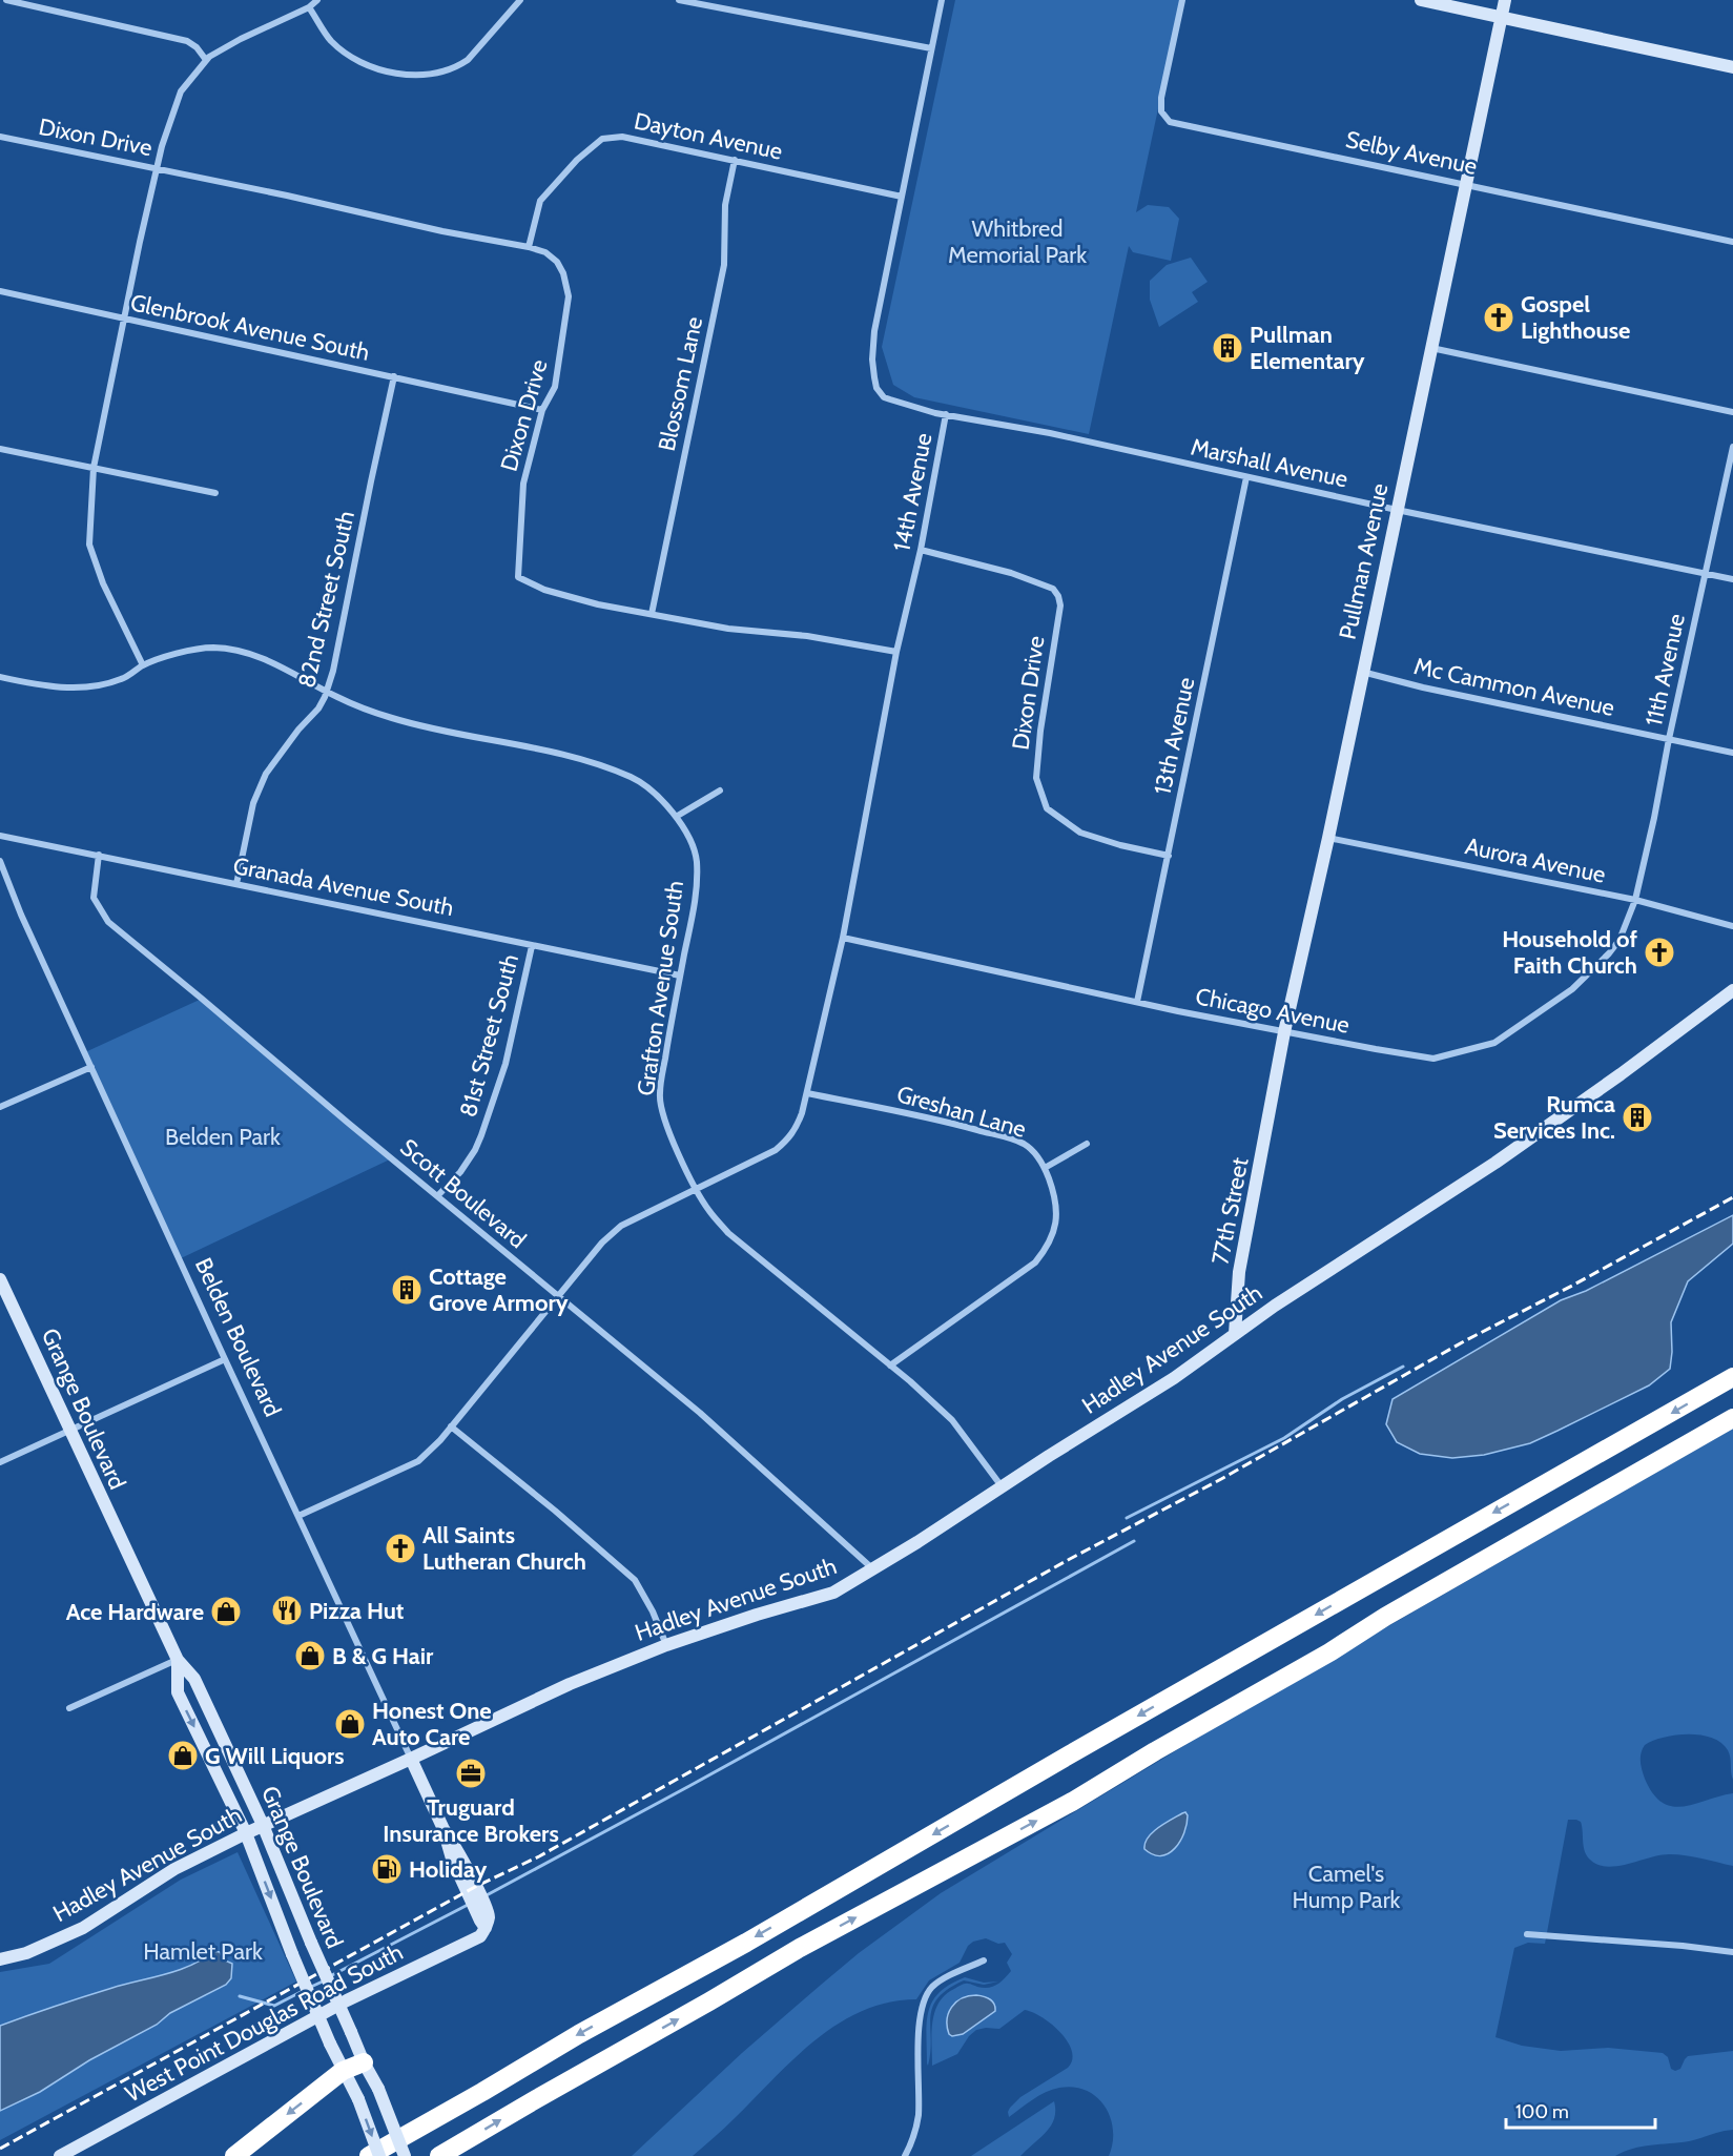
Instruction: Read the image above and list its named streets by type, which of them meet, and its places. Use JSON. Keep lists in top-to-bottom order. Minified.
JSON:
{"streets":{"street":["Dayton Avenue","Dixon Drive","Selby Avenue","Glenbrook Avenue South","Blossom Lane","Marshall Avenue","14th Avenue","Pullman Avenue","82nd Street South","11th Avenue","Mc Cammon Avenue","13th Avenue","Aurora Avenue","Granada Avenue South","Grafton Avenue South","Chicago Avenue","81st Street South","Greshan Lane","Scott Boulevard","77th Street","Belden Boulevard","Hadley Avenue South","Grange Boulevard","West Point Douglas Road South"]},"crossings":[["Dayton Avenue","Dixon Drive"],["Dayton Avenue","Blossom Lane"],["Dayton Avenue","14th Avenue"],["Dixon Drive","Glenbrook Avenue South"],["Dixon Drive","Blossom Lane"],["Dixon Drive","14th Avenue"],["Dixon Drive","13th Avenue"],["Selby Avenue","Pullman Avenue"],["Glenbrook Avenue South","82nd Street South"],["Marshall Avenue","14th Avenue"],["Marshall Avenue","Pullman Avenue"],["Marshall Avenue","11th Avenue"],["Marshall Avenue","13th Avenue"],["14th Avenue","Grafton Avenue South"],["14th Avenue","Chicago Avenue"],["14th Avenue","Greshan Lane"],["14th Avenue","Scott Boulevard"],["14th Avenue","Belden Boulevard"],["Pullman Avenue","Mc Cammon Avenue"],["Pullman Avenue","Aurora Avenue"],["Pullman Avenue","Chicago Avenue"],["Pullman Avenue","77th Street"],["82nd Street South","Granada Avenue South"],["82nd Street South","Grafton Avenue South"],["11th Avenue","Mc Cammon Avenue"],["11th Avenue","Aurora Avenue"],["11th Avenue","Chicago Avenue"],["13th Avenue","Chicago Avenue"],["Aurora Avenue","Chicago Avenue"],["Granada Avenue South","Grafton Avenue South"],["Granada Avenue South","81st Street South"],["Granada Avenue South","Scott Boulevard"],["Grafton Avenue South","Greshan Lane"],["Grafton Avenue South","Hadley Avenue South"],["81st Street South","Scott Boulevard"],["Scott Boulevard","Hadley Avenue South"],["77th Street","Hadley Avenue South"],["Belden Boulevard","Hadley Avenue South"],["Belden Boulevard","West Point Douglas Road South"],["Hadley Avenue South","Grange Boulevard"]],"parks":["Whitbred Memorial Park","Belden Park","Camel's Hump Park","Hamlet Park"],"places":{"church":["Gospel Lighthouse","Household of Faith Church","All Saints Lutheran Church"],"building":["Pullman Elementary","Rumca Services Inc.","Cottage Grove Armory"],"restaurant":["Pizza Hut"],"shop":["Ace Hardware","B & G Hair","Honest One Auto Care","G Will Liquors"],"office":["Truguard Insurance Brokers"],"fuel station":["Holiday"]},"scale_bar":"100 m"}
